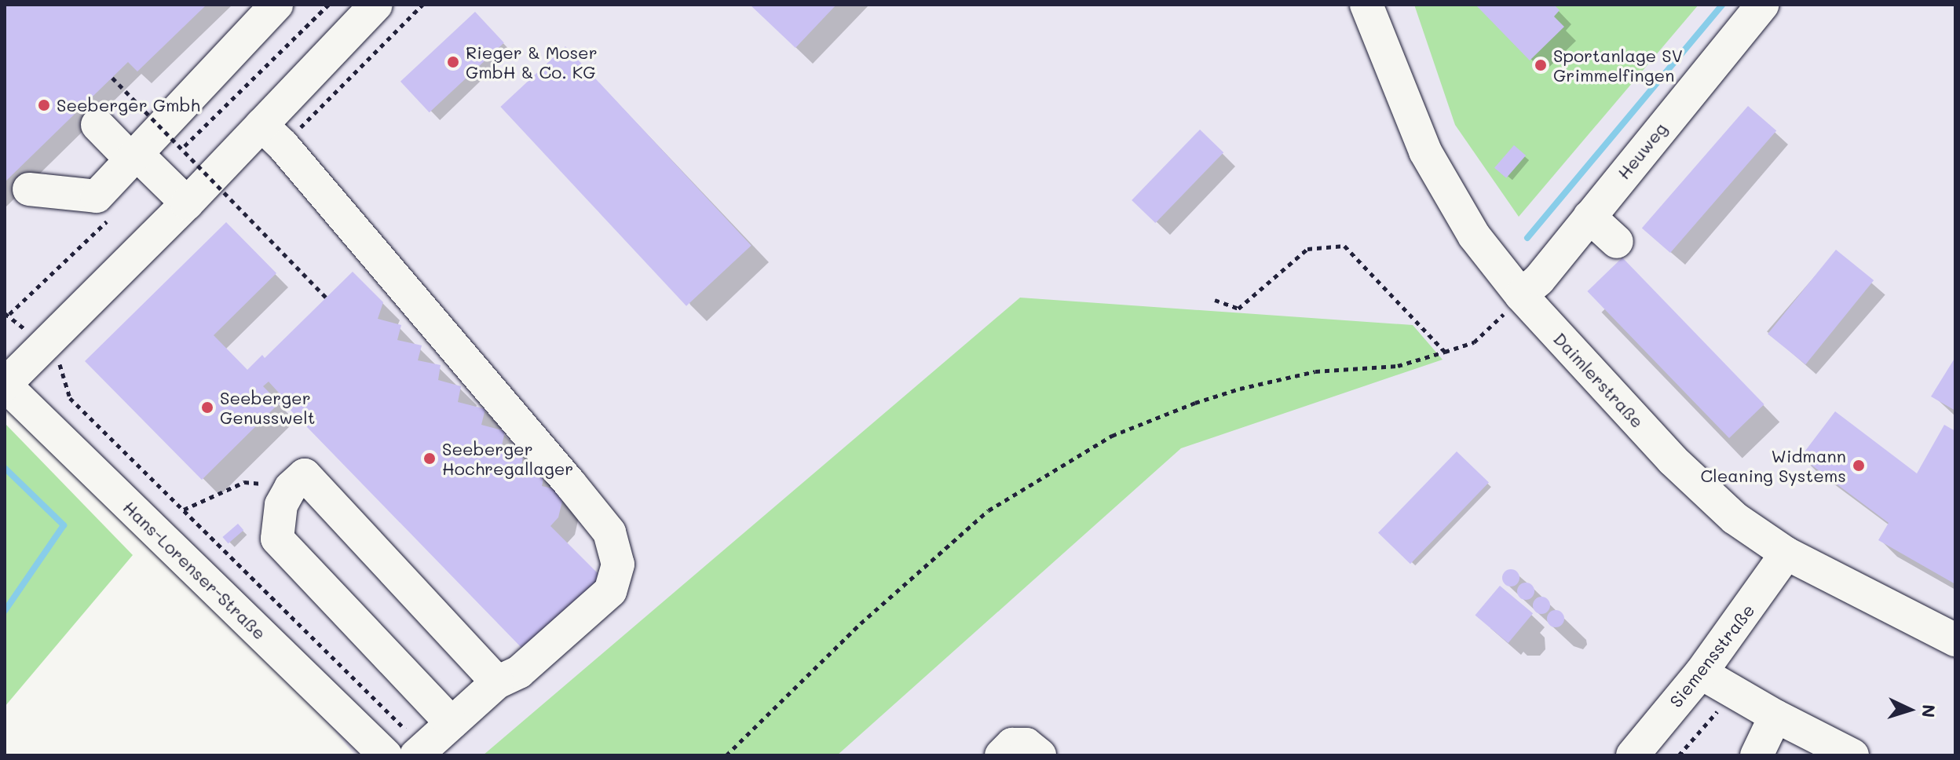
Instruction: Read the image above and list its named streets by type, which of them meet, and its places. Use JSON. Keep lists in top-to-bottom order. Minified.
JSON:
{"streets":{"street":["Heuweg","Daimlerstraße","Hans-Lorenser-Straße","Siemensstraße"]},"crossings":[["Heuweg","Daimlerstraße"],["Daimlerstraße","Siemensstraße"]],"places":["Rieger & Moser GmbH & Co. KG","Sportanlage SV Grimmelfingen","Seeberger Gmbh","Seeberger Genusswelt","Seeberger Hochregallager","Widmann Cleaning Systems"],"north":"right"}
